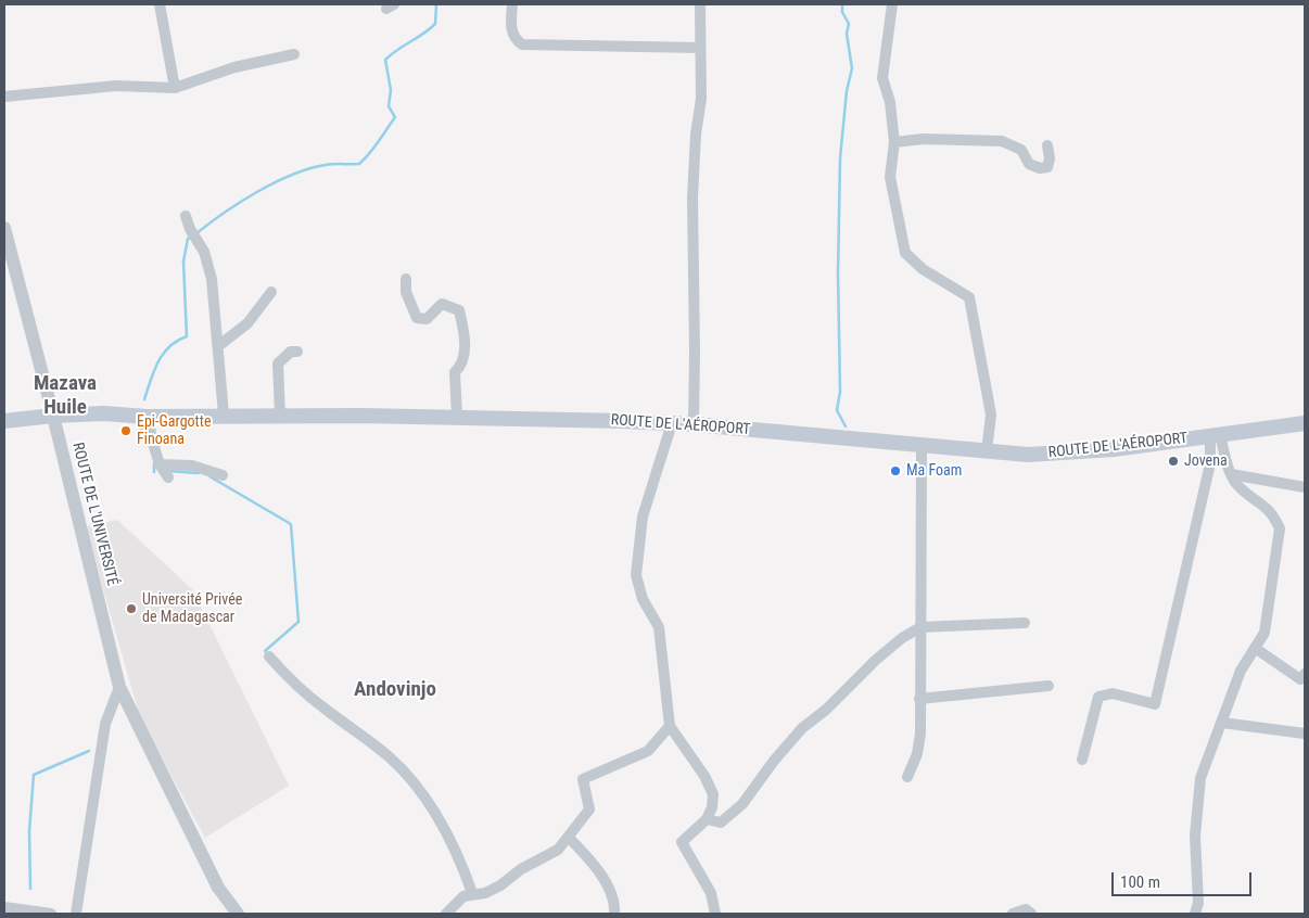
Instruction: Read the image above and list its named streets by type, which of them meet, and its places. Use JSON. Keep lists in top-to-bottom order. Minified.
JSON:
{"streets":{"main road":["ROUTE DE L'AÉROPORT"],"street":["ROUTE DE L'UNIVERSITÉ"]},"crossings":[["ROUTE DE L'AÉROPORT","ROUTE DE L'UNIVERSITÉ"]],"districts":["Mazava Huile","Andovinjo"],"places":["Epi-Gargotte Finoana","Jovena","Ma Foam","Université Privée de Madagascar"],"scale_bar":"100 m"}
